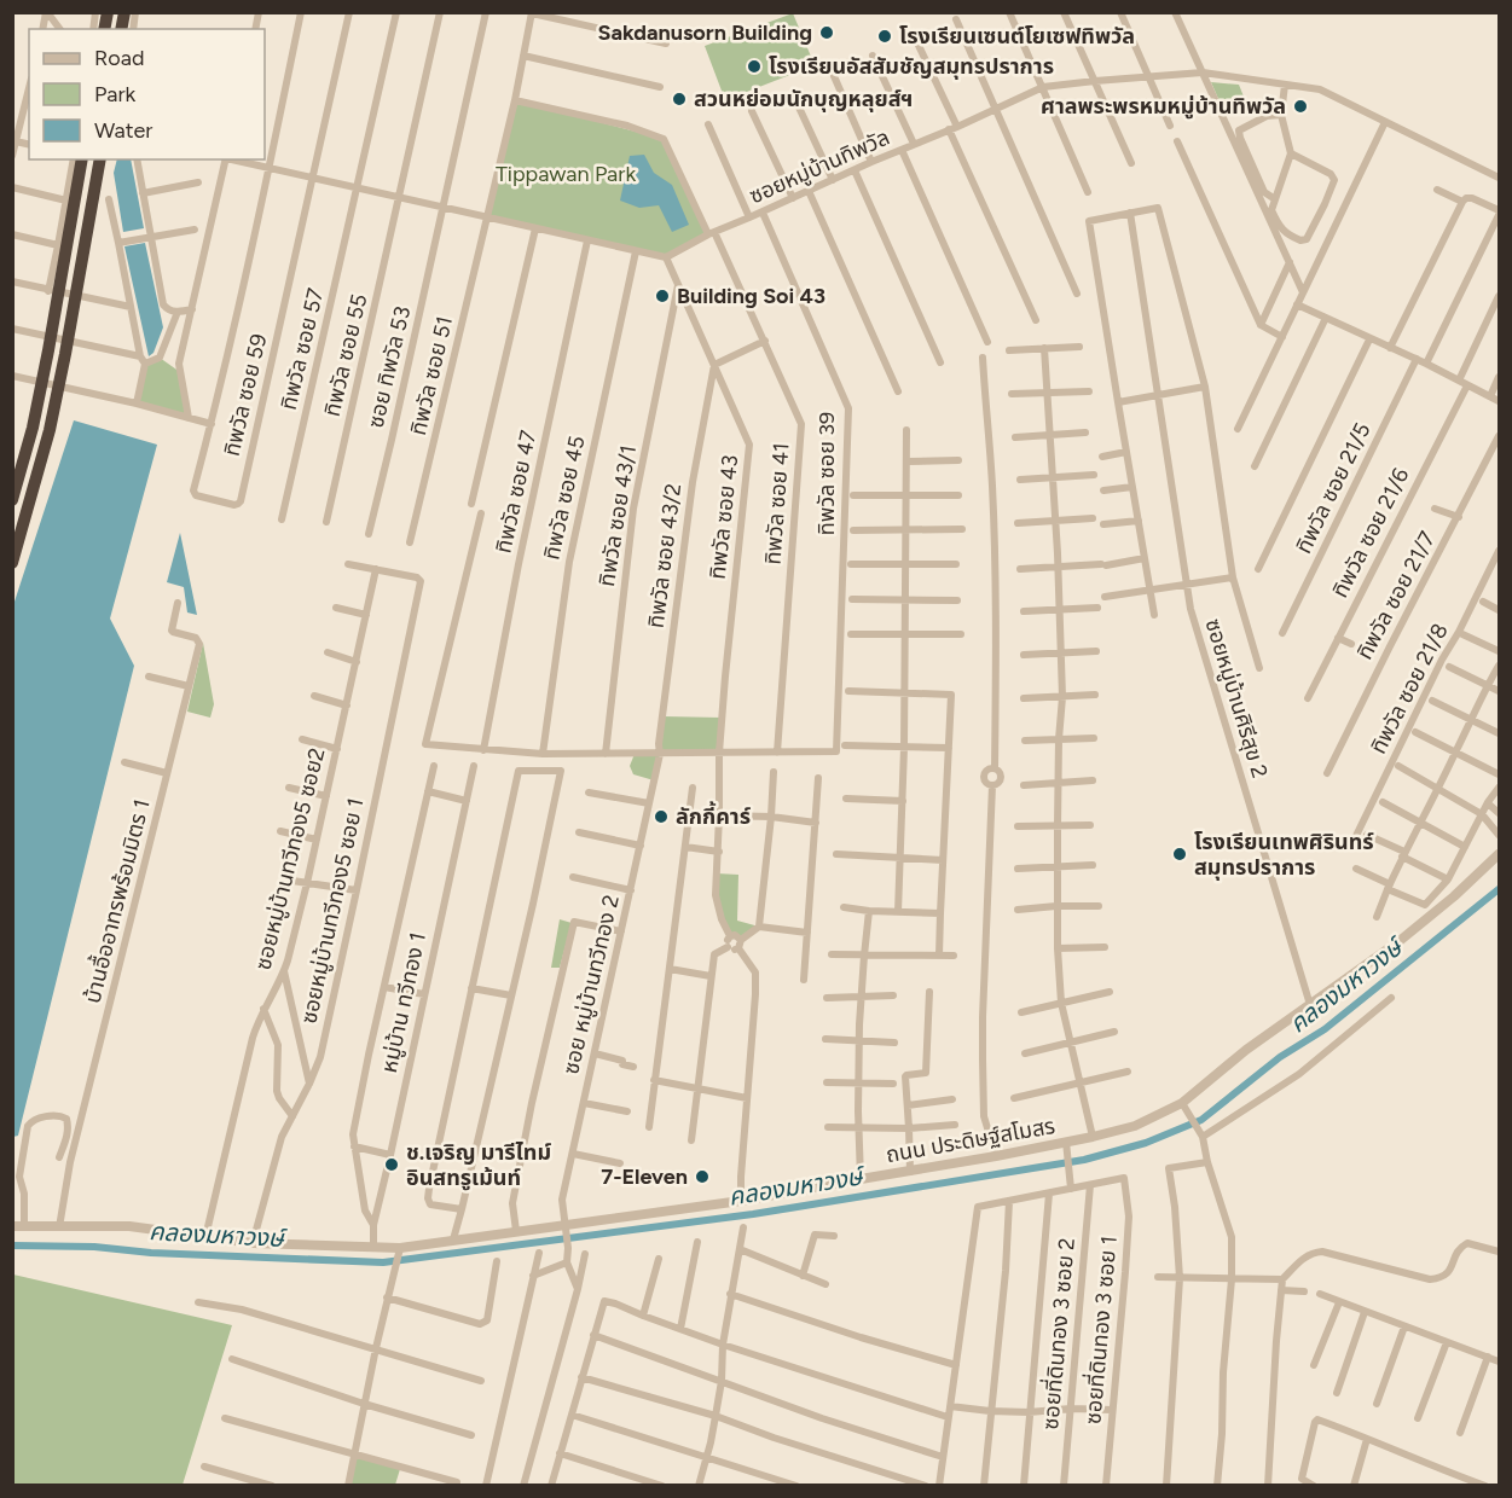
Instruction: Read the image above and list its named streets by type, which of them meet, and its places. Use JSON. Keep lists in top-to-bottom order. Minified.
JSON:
{"streets":{"street":["ซอยหมู่บ้านทิพวัล","ทิพวัล ซอย 57","ทิพวัล ซอย 55","ซอย ทิพวัล 53","ทิพวัล ซอย 51","ทิพวัล ซอย 59","ทิพวัล ซอย 39","ทิพวัล ซอย 21/5","ทิพวัล ซอย 47","ทิพวัล ซอย 45","ทิพวัล ซอย 41","ทิพวัล ซอย 43/1","ทิพวัล ซอย 43","ทิพวัล ซอย 21/6","ทิพวัล ซอย 43/2","ทิพวัล ซอย 21/7","ทิพวัล ซอย 21/8","ซอยหมู่บ้านศิรีสุข 2","ซอยหมู่บ้านทวีทอง5 ซอย2","บ้านอื้ออาทรพร้อมมิตร 1","ซอยหมู่บ้านทวีทอง5 ซอย 1","ซอย หมู่บ้านทวีทอง 2","หมู่บ้าน ทวีทอง 1","ถนน ประดิษฐ์สโมสร","ซอยที่ดินทอง 3 ซอย 1","ซอยที่ดินทอง 3 ซอย 2"]},"crossings":[["ซอยหมู่บ้านทิพวัล","ทิพวัล ซอย 39"],["ซอยหมู่บ้านทิพวัล","ทิพวัล ซอย 41"],["ซอยหมู่บ้านทิพวัล","ทิพวัล ซอย 43"],["ทิพวัล ซอย 51","ทิพวัล ซอย 41"],["ทิพวัล ซอย 39","ทิพวัล ซอย 41"],["ทิพวัล ซอย 43/1","ทิพวัล ซอย 43"],["ทิพวัล ซอย 43","ทิพวัล ซอย 43/2"],["ทิพวัล ซอย 43/2","ซอย หมู่บ้านทวีทอง 2"],["ซอยหมู่บ้านศิรีสุข 2","ถนน ประดิษฐ์สโมสร"],["ซอยหมู่บ้านทวีทอง5 ซอย2","ซอยหมู่บ้านทวีทอง5 ซอย 1"],["ซอยหมู่บ้านทวีทอง5 ซอย2","ถนน ประดิษฐ์สโมสร"],["บ้านอื้ออาทรพร้อมมิตร 1","ถนน ประดิษฐ์สโมสร"],["ซอยหมู่บ้านทวีทอง5 ซอย 1","ถนน ประดิษฐ์สโมสร"],["ซอย หมู่บ้านทวีทอง 2","ถนน ประดิษฐ์สโมสร"],["หมู่บ้าน ทวีทอง 1","ถนน ประดิษฐ์สโมสร"],["ซอยที่ดินทอง 3 ซอย 1","ซอยที่ดินทอง 3 ซอย 2"]],"water":["คลองมหาวงษ์"],"parks":["Tippawan Park"],"places":["Sakdanusorn Building","โรงเรียนเซนต์โยเซฟทิพวัล","โรงเรียนอัสสัมชัญสมุทรปราการ","สวนหย่อมนักบุญหลุยส์ฯ","ศาลพระพรหมหมู่บ้านทิพวัล","Building Soi 43","ลักกี้คาร์","โรงเรียนเทพศิรินทร์ สมุทรปราการ","ช.เจริญ มารีไทม์ อินสทรูเม้นท์","7-Eleven"],"legend":["Road","Park","Water"]}
